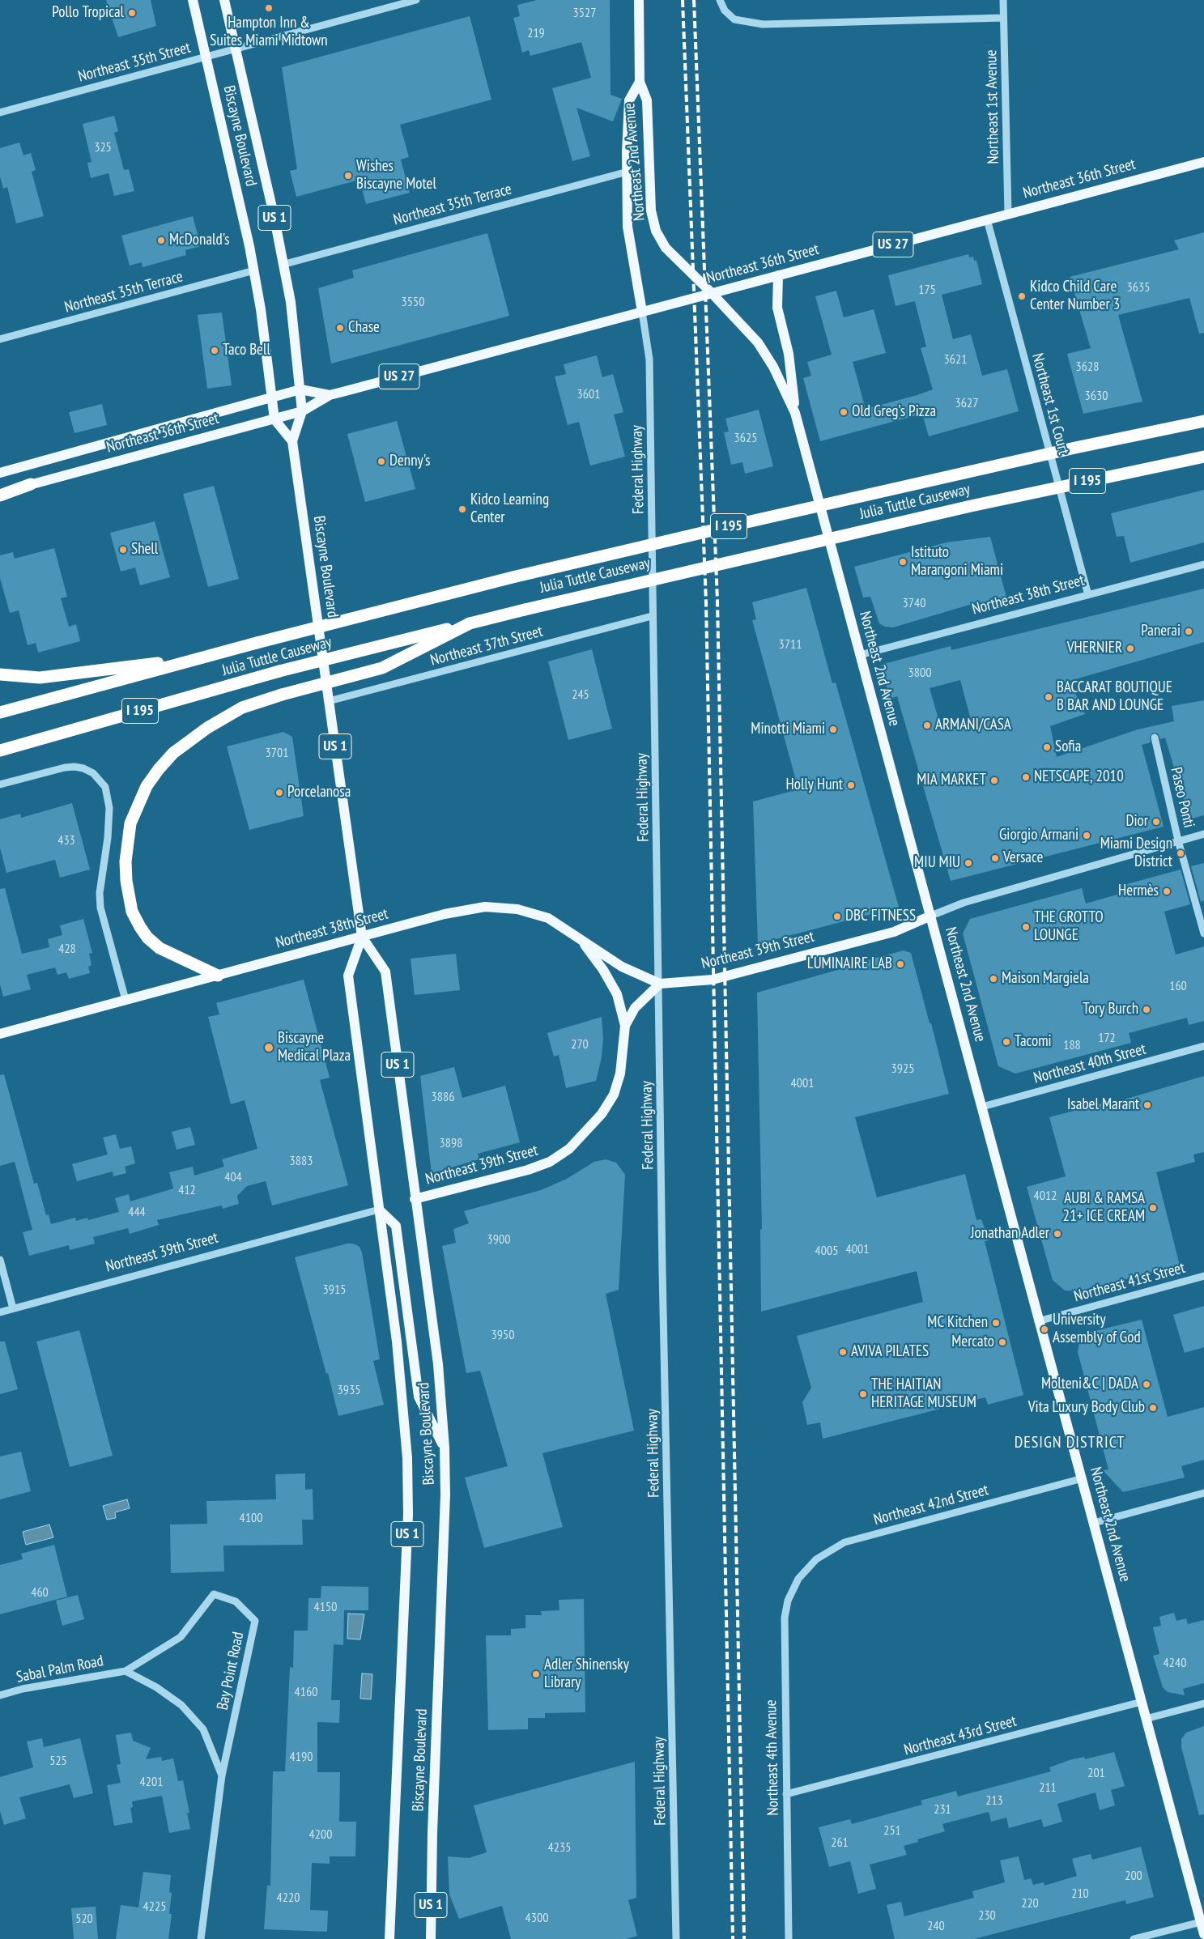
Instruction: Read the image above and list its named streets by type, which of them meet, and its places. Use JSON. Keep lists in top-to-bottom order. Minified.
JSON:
{"streets":{"highway":["I 195","Julia Tuttle Causeway"],"main road":["Biscayne Boulevard","Northeast 2nd Avenue","Northeast 36th Street","US 1","US 27","Northeast 38th Street","Northeast 39th Street"],"street":["Northeast 35th Street","Northeast 1st Avenue","Northeast 35th Terrace","Northeast 1st Court","Federal Highway","Northeast 37th Street","Paseo Ponti","Northeast 40th Street","Northeast 41st Street","Northeast 42nd Street","Sabal Palm Road","Bay Point Road","Northeast 43rd Street","Northeast 4th Avenue"]},"crossings":[["Northeast 35th Street","Biscayne Boulevard"],["Northeast 1st Avenue","Northeast 36th Street"],["Biscayne Boulevard","Northeast 36th Street"],["Biscayne Boulevard","Northeast 35th Terrace"],["Biscayne Boulevard","Northeast 38th Street"],["Biscayne Boulevard","Northeast 37th Street"],["Biscayne Boulevard","Northeast 39th Street"],["Northeast 2nd Avenue","Northeast 36th Street"],["Northeast 2nd Avenue","Northeast 35th Terrace"],["Northeast 2nd Avenue","Federal Highway"],["Northeast 2nd Avenue","Northeast 38th Street"],["Northeast 2nd Avenue","Northeast 39th Street"],["Northeast 2nd Avenue","Northeast 40th Street"],["Northeast 2nd Avenue","Northeast 41st Street"],["Northeast 2nd Avenue","Northeast 42nd Street"],["Northeast 2nd Avenue","Northeast 43rd Street"],["Northeast 36th Street","Northeast 1st Court"],["Northeast 36th Street","Federal Highway"],["Northeast 1st Court","Northeast 38th Street"],["Federal Highway","Northeast 38th Street"],["Federal Highway","Northeast 37th Street"],["Federal Highway","Northeast 39th Street"],["Northeast 38th Street","Northeast 39th Street"],["Paseo Ponti","Northeast 39th Street"],["Northeast 42nd Street","Northeast 4th Avenue"],["Sabal Palm Road","Bay Point Road"],["Northeast 43rd Street","Northeast 4th Avenue"]],"districts":["DESIGN DISTRICT"],"places":["Hampton Inn & Suites Miami Midtown","Pollo Tropical","Wishes Biscayne Motel","McDonald's","Kidco Child Care Center Number 3","Chase","Taco Bell","Old Greg’s Pizza","Denny's","Kidco Learning Center","Shell","Istituto Marangoni Miami","Panerai","VHERNIER","BACCARAT BOUTIQUE B BAR AND LOUNGE","ARMANI/CASA","Minotti Miami","Sofia","NETSCAPE, 2010","MIA MARKET","Holly Hunt","Porcelanosa","Dior","Giorgio Armani","Miami Design District","Versace","MIU MIU","Hermès","DBC FITNESS","THE GROTTO LOUNGE","LUMINAIRE LAB","Maison Margiela","Tory Burch","Tacomi","Biscayne Medical Plaza","Isabel Marant","AUBI & RAMSA 21+ ICE CREAM","Jonathan Adler","MC Kitchen","University Assembly of God","Mercato","AVIVA PILATES","Molteni&C | DADA","THE HAITIAN HERITAGE MUSEUM","Vita Luxury Body Club","Adler Shinensky Library"],"house_numbers":["3527","219","325","3635","175","3550","3621","3628","3601","3630","3627","3625","3740","3711","3800","245","3701","433","428","160","172","270","188","3925","4001","3886","3898","3883","404","412","4012","444","3900","4001","4005","3915","3950","3935","4100","460","4150","4240","4160","4190","525","201","4201","211","213","231","251","4200","261","4235","200","210","4220","220","4225","230","4300","520","240"]}
